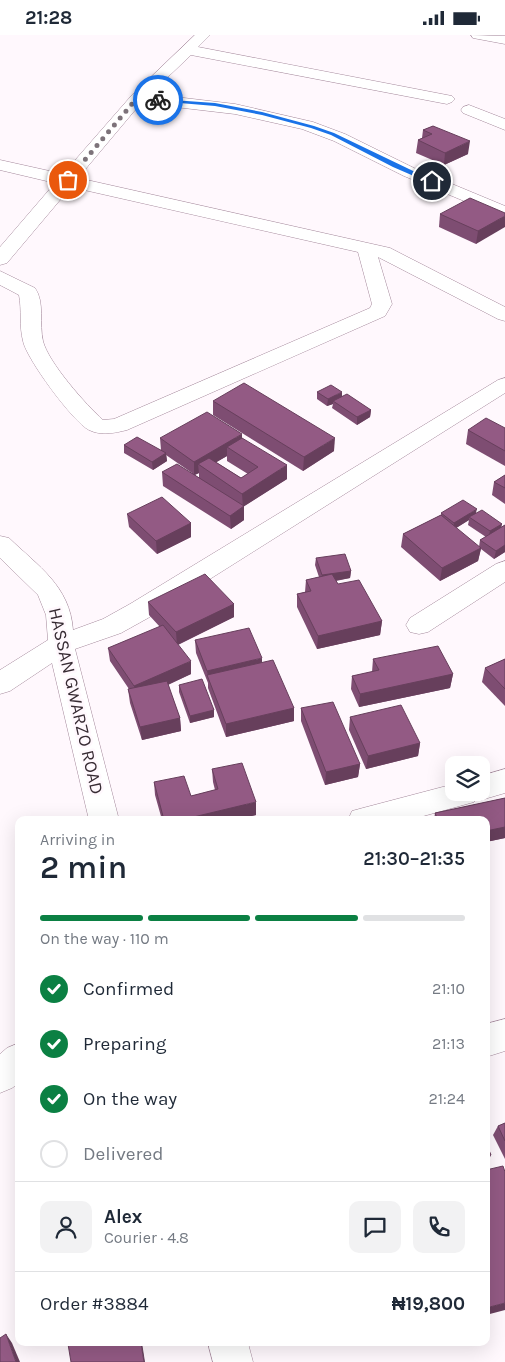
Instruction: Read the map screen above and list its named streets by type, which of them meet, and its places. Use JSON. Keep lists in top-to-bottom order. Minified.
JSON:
{"streets":{"street":["HASSAN GWARZO ROAD"]},"page":{"status":"21:28","heading":["2 min","Arriving in","21:30–21:35"],"panel":["Alex","Courier · 4.8","Order #3884","₦19,800"],"bar":"On the way · 110 m","list":[["Confirmed","21:10"],["Preparing","21:13"],["On the way","21:24"],"Delivered"]}}
